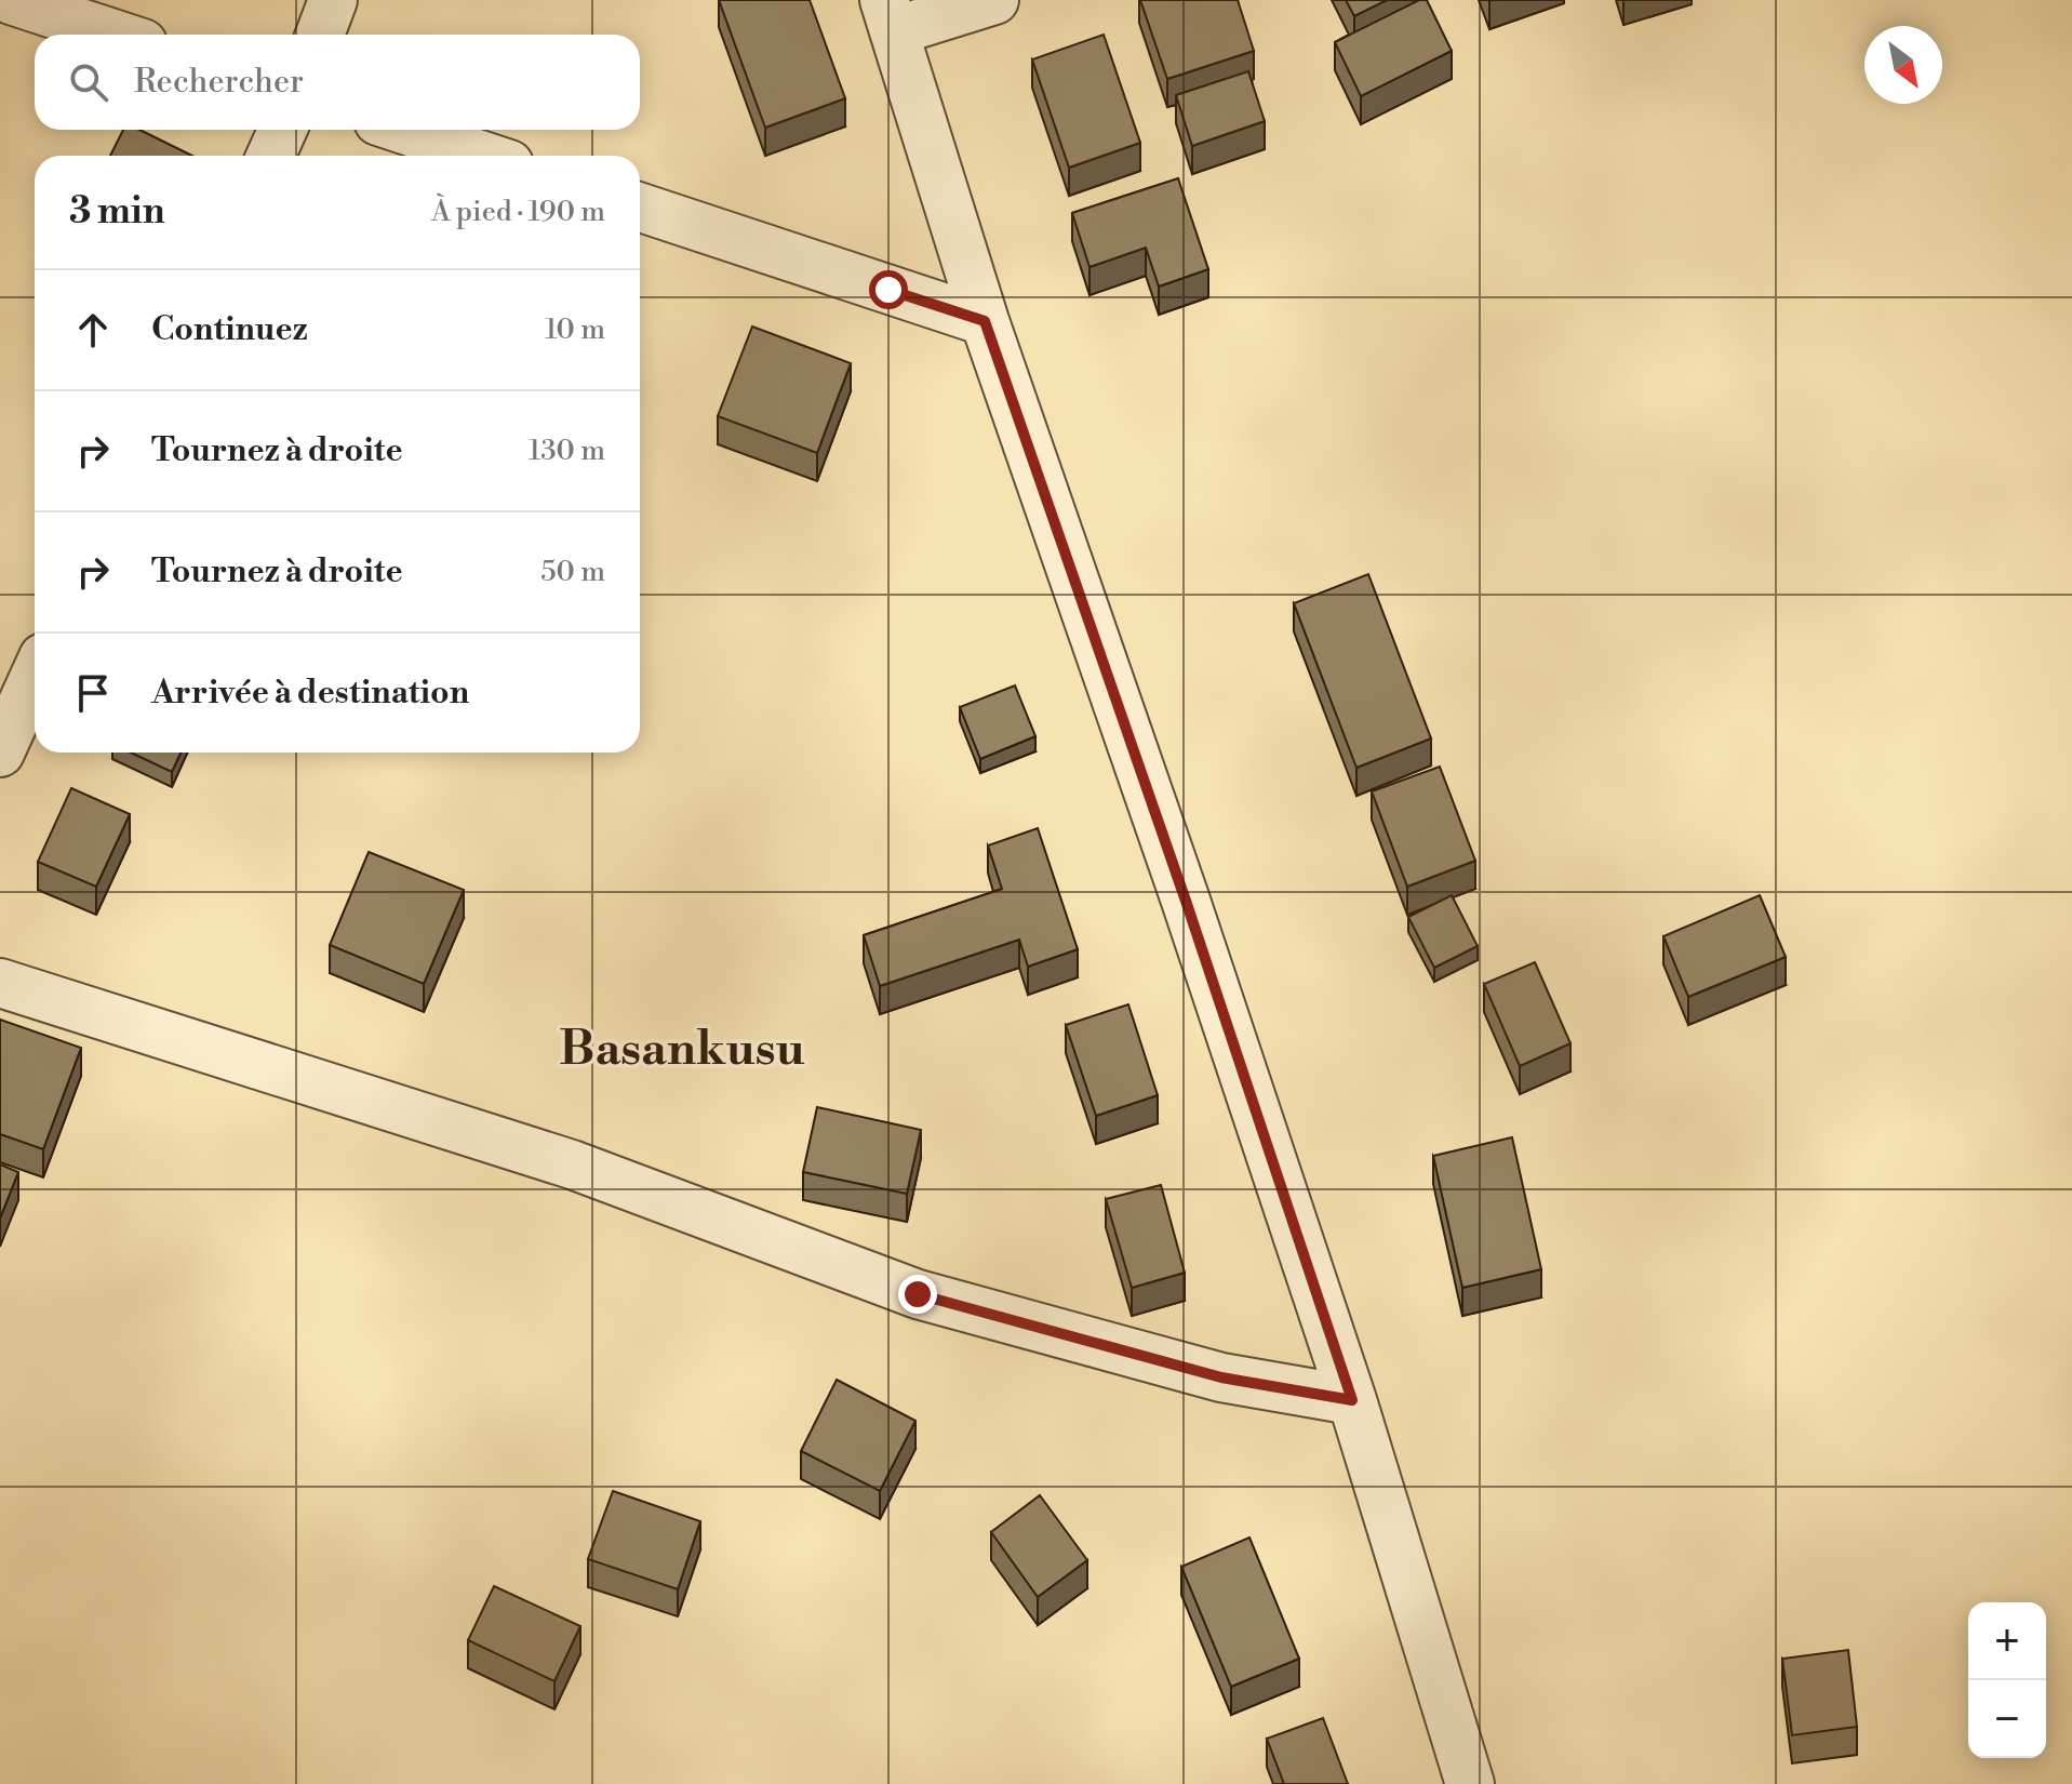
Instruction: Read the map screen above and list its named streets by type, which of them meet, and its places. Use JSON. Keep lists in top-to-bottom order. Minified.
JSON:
{"districts":["Basankusu"],"north":"bottom right","page":{"search":"Rechercher","heading":["3 min","À pied · 190 m"],"list":[["Continuez","10 m"],["Tournez à droite","130 m"],["Tournez à droite","50 m"],"Arrivée à destination"],"map_buttons":["+","−"]}}
